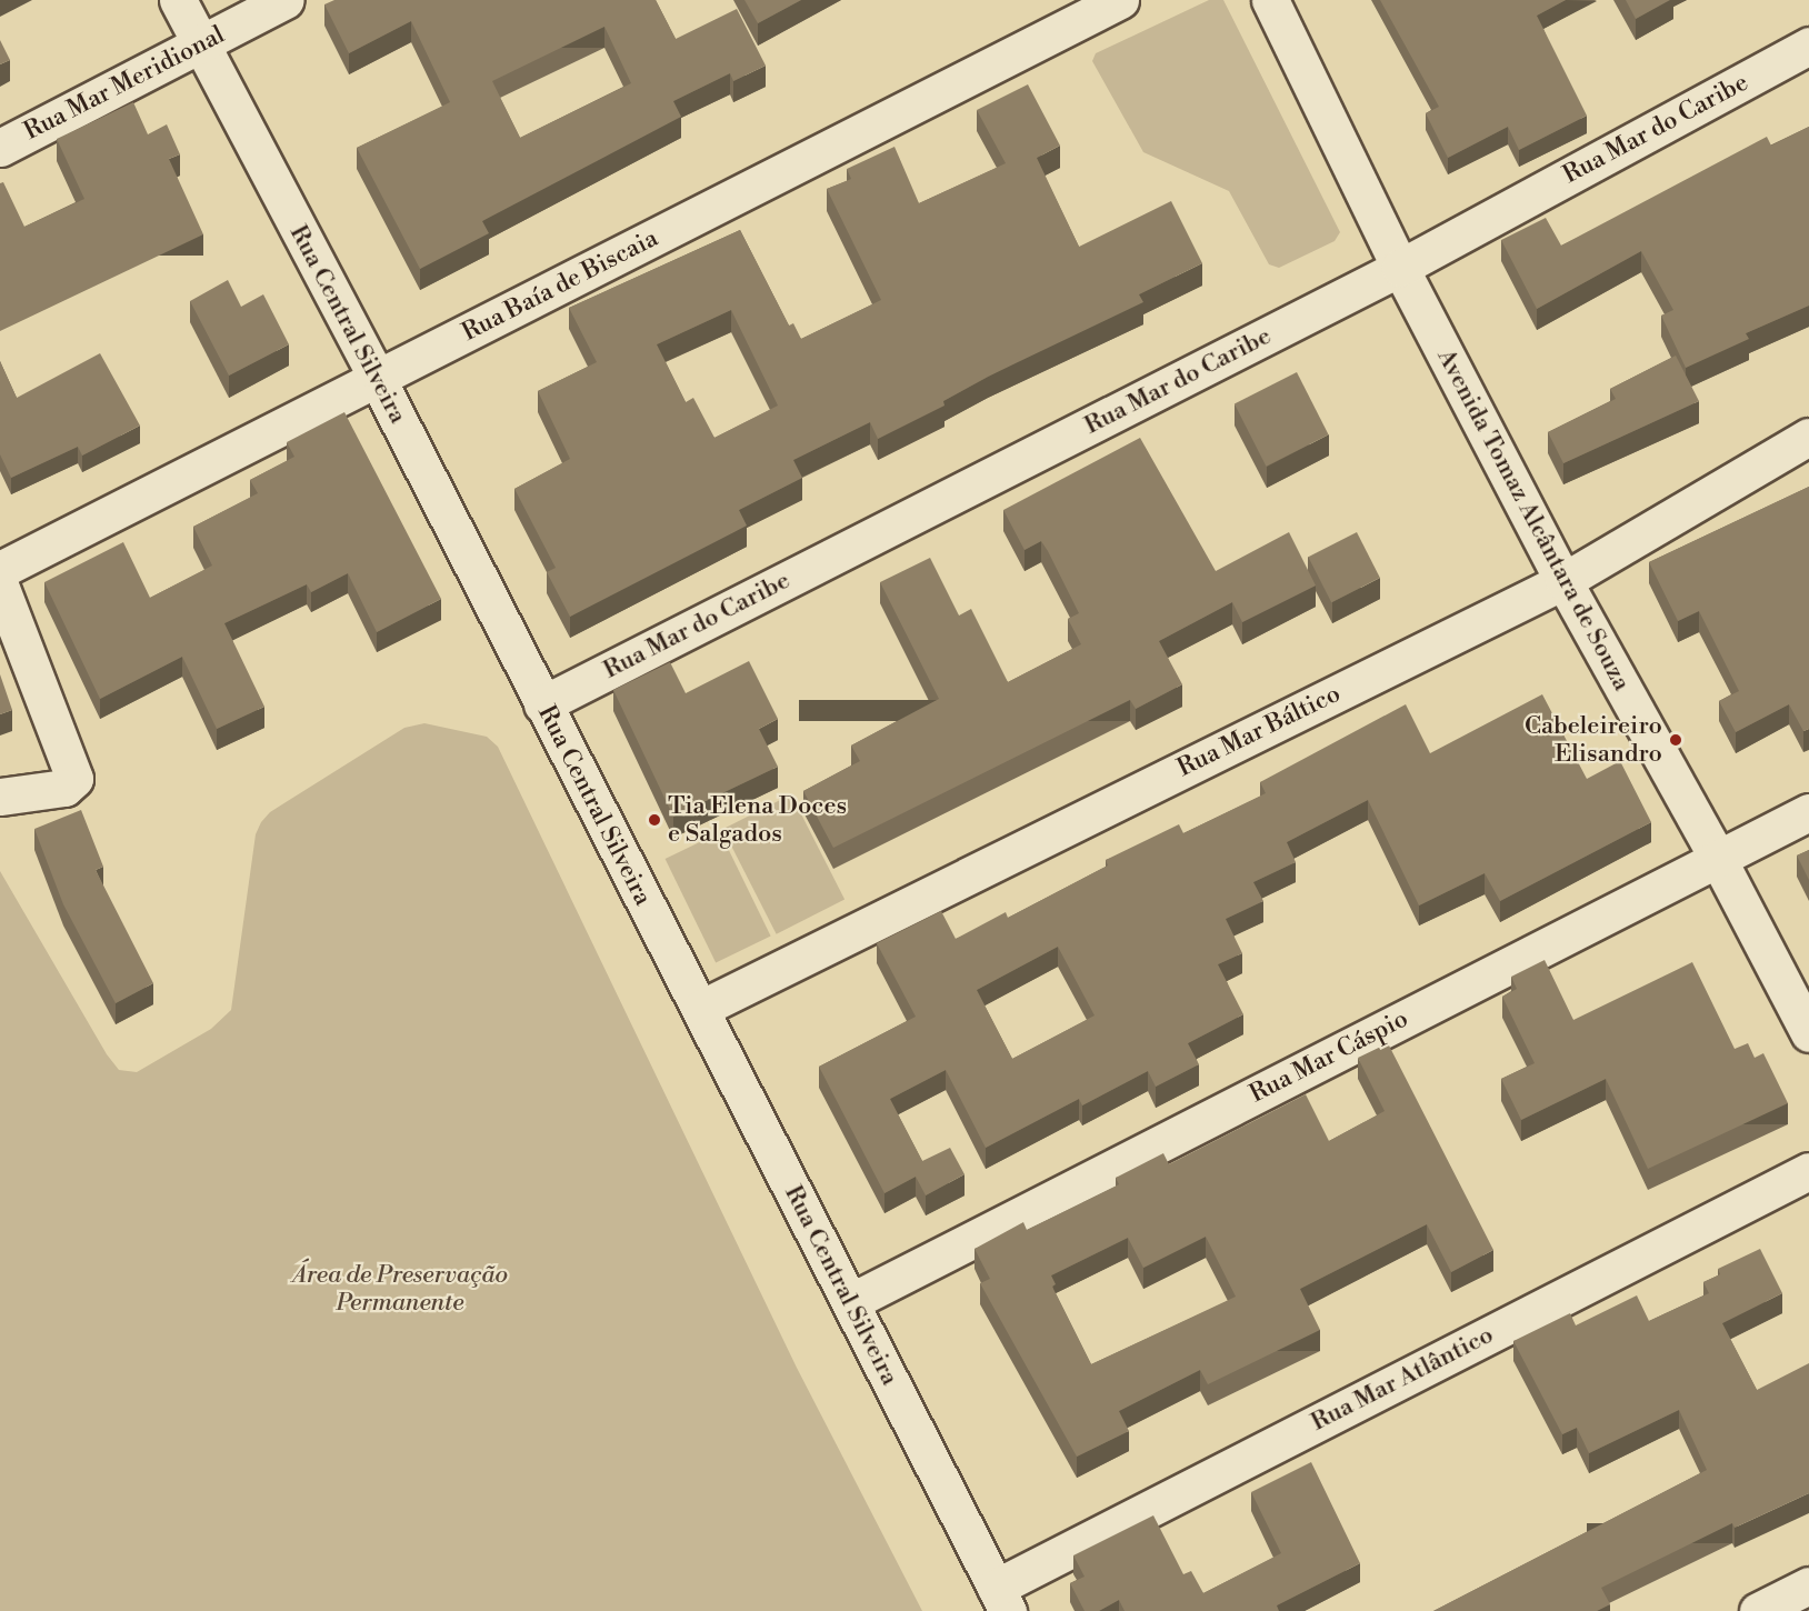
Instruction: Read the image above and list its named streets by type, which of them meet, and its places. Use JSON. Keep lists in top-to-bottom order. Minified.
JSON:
{"streets":{"street":["Rua Mar Meridional","Rua Mar do Caribe","Rua Baía de Biscaia","Rua Central Silveira","Avenida Tomaz Alcântara de Souza","Rua Mar Báltico","Rua Mar Cáspio","Rua Mar Atlântico"]},"crossings":[["Rua Mar Meridional","Rua Central Silveira"],["Rua Mar do Caribe","Rua Central Silveira"],["Rua Mar do Caribe","Avenida Tomaz Alcântara de Souza"],["Rua Baía de Biscaia","Rua Central Silveira"],["Rua Central Silveira","Rua Mar Báltico"],["Rua Central Silveira","Rua Mar Cáspio"],["Rua Central Silveira","Rua Mar Atlântico"],["Avenida Tomaz Alcântara de Souza","Rua Mar Báltico"],["Avenida Tomaz Alcântara de Souza","Rua Mar Cáspio"]],"parks":["Área de Preservação Permanente"],"places":["Cabeleireiro Elisandro","Tia Elena Doces e Salgados"]}
